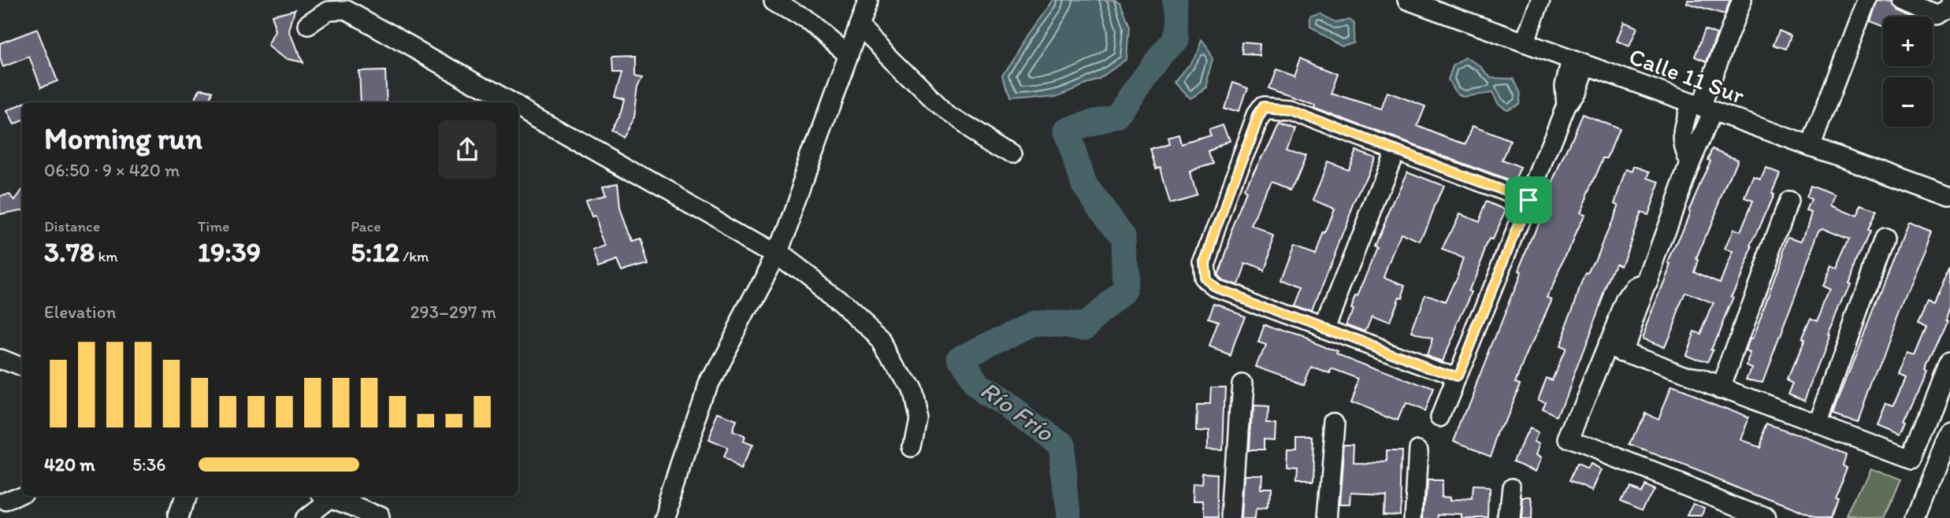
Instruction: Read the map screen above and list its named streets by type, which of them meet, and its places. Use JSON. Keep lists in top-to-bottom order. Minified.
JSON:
{"streets":{"street":["Calle 11 Sur"]},"water":["Río Frío"],"page":{"map_buttons":["+","−"],"heading":["Morning run","06:50 · 9 × 420 m"],"stats":[["Distance","3.78 km"],["Time","19:39"],["Pace","5:12 /km"]],"chart":["Elevation","293–297 m"],"list":[{"name":"420 m","note":"5:36"}]}}
